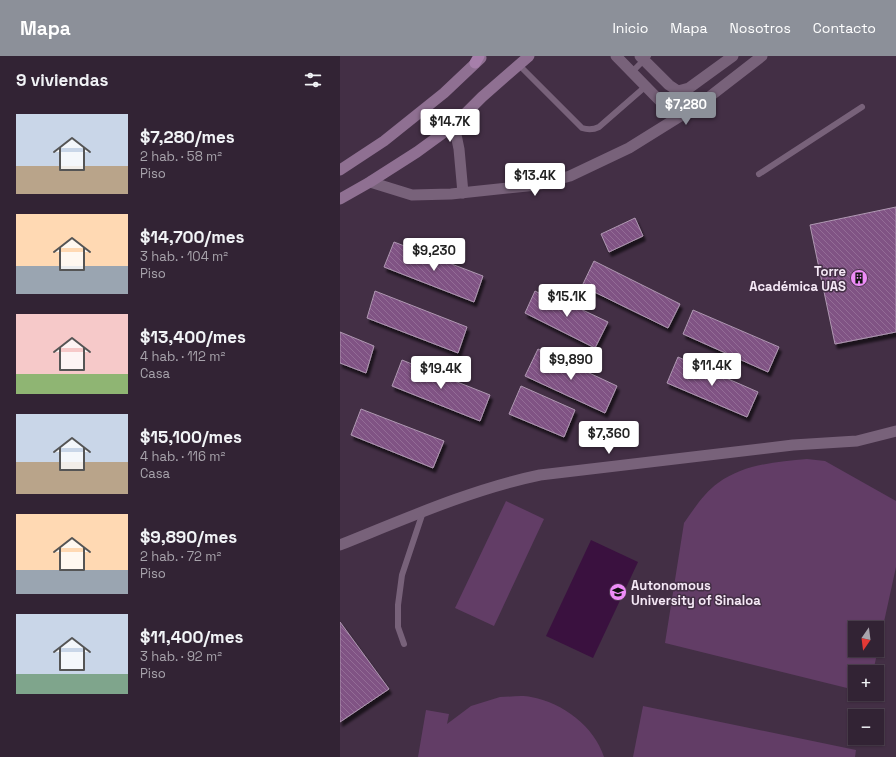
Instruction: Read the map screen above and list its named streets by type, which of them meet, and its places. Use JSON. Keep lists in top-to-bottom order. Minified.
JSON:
{"places":{"building":["Torre Académica UAS"],"school or university":["Autonomous University of Sinaloa"]},"north":"bottom","page":{"header":"Mapa","nav":["Inicio","Mapa","Nosotros","Contacto"],"heading":"9 viviendas","price":["$7,280","$14.7K","$13.4K","$9,230","$15.1K","$9,890","$11.4K","$19.4K","$7,360"],"list":[{"name":"$7,280/mes","note":"2 hab. · 58 m² · Piso"},{"name":"$14,700/mes","note":"3 hab. · 104 m² · Piso"},{"name":"$13,400/mes","note":"4 hab. · 112 m² · Casa"},{"name":"$15,100/mes","note":"4 hab. · 116 m² · Casa"},{"name":"$9,890/mes","note":"2 hab. · 72 m² · Piso"},{"name":"$11,400/mes","note":"3 hab. · 92 m² · Piso"}],"map_buttons":["+","−"]}}
